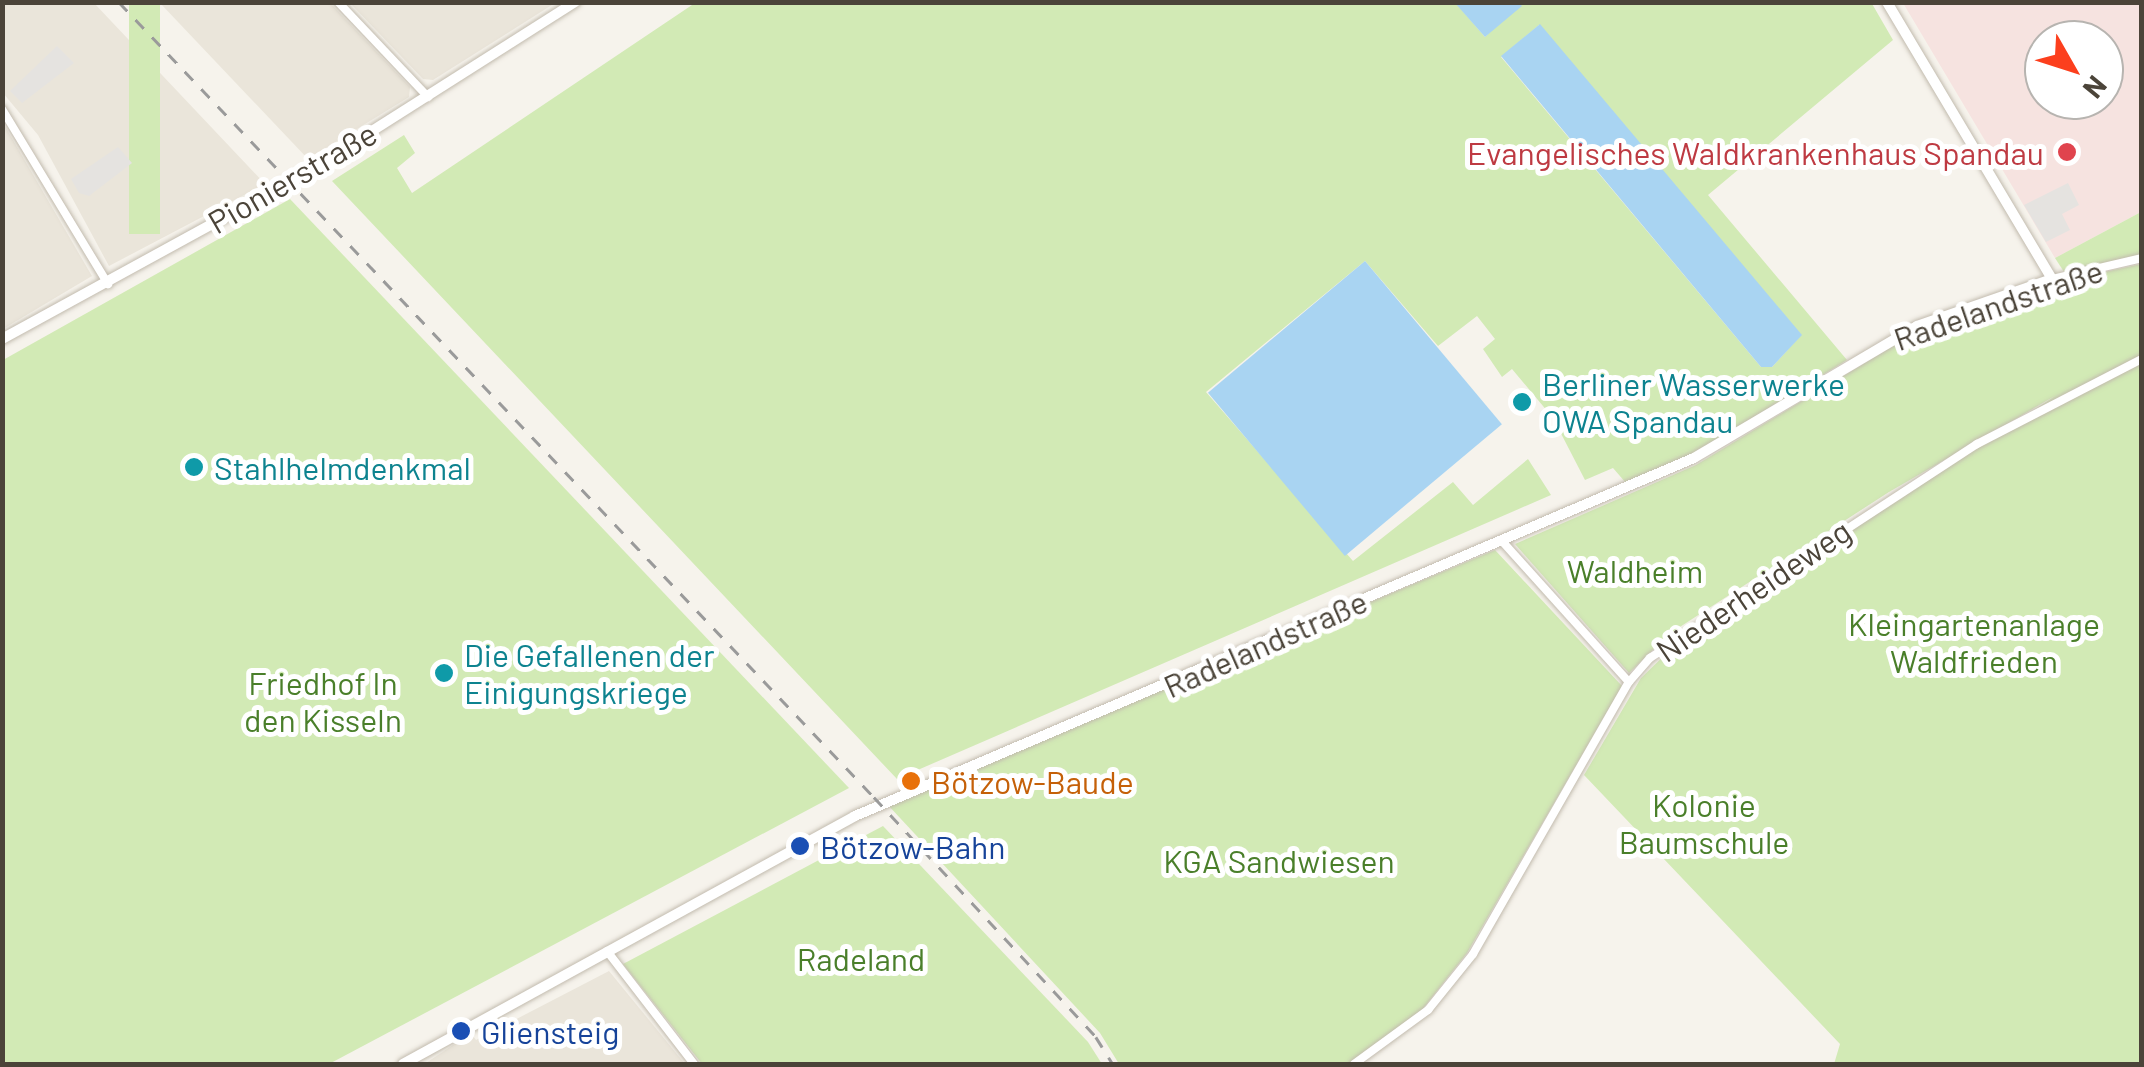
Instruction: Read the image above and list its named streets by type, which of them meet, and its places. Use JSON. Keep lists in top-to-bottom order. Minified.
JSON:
{"streets":{"street":["Pionierstraße","Radelandstraße","Niederheideweg"]},"parks":["Waldheim","Kleingartenanlage Waldfrieden","Friedhof In den Kisseln","Kolonie Baumschule","KGA Sandwiesen","Radeland"],"places":["Evangelisches Waldkrankenhaus Spandau","Berliner Wasserwerke OWA Spandau","Stahlhelmdenkmal","Die Gefallenen der Einigungskriege","Bötzow-Baude","Bötzow-Bahn","Gliensteig"],"north":"bottom right"}
